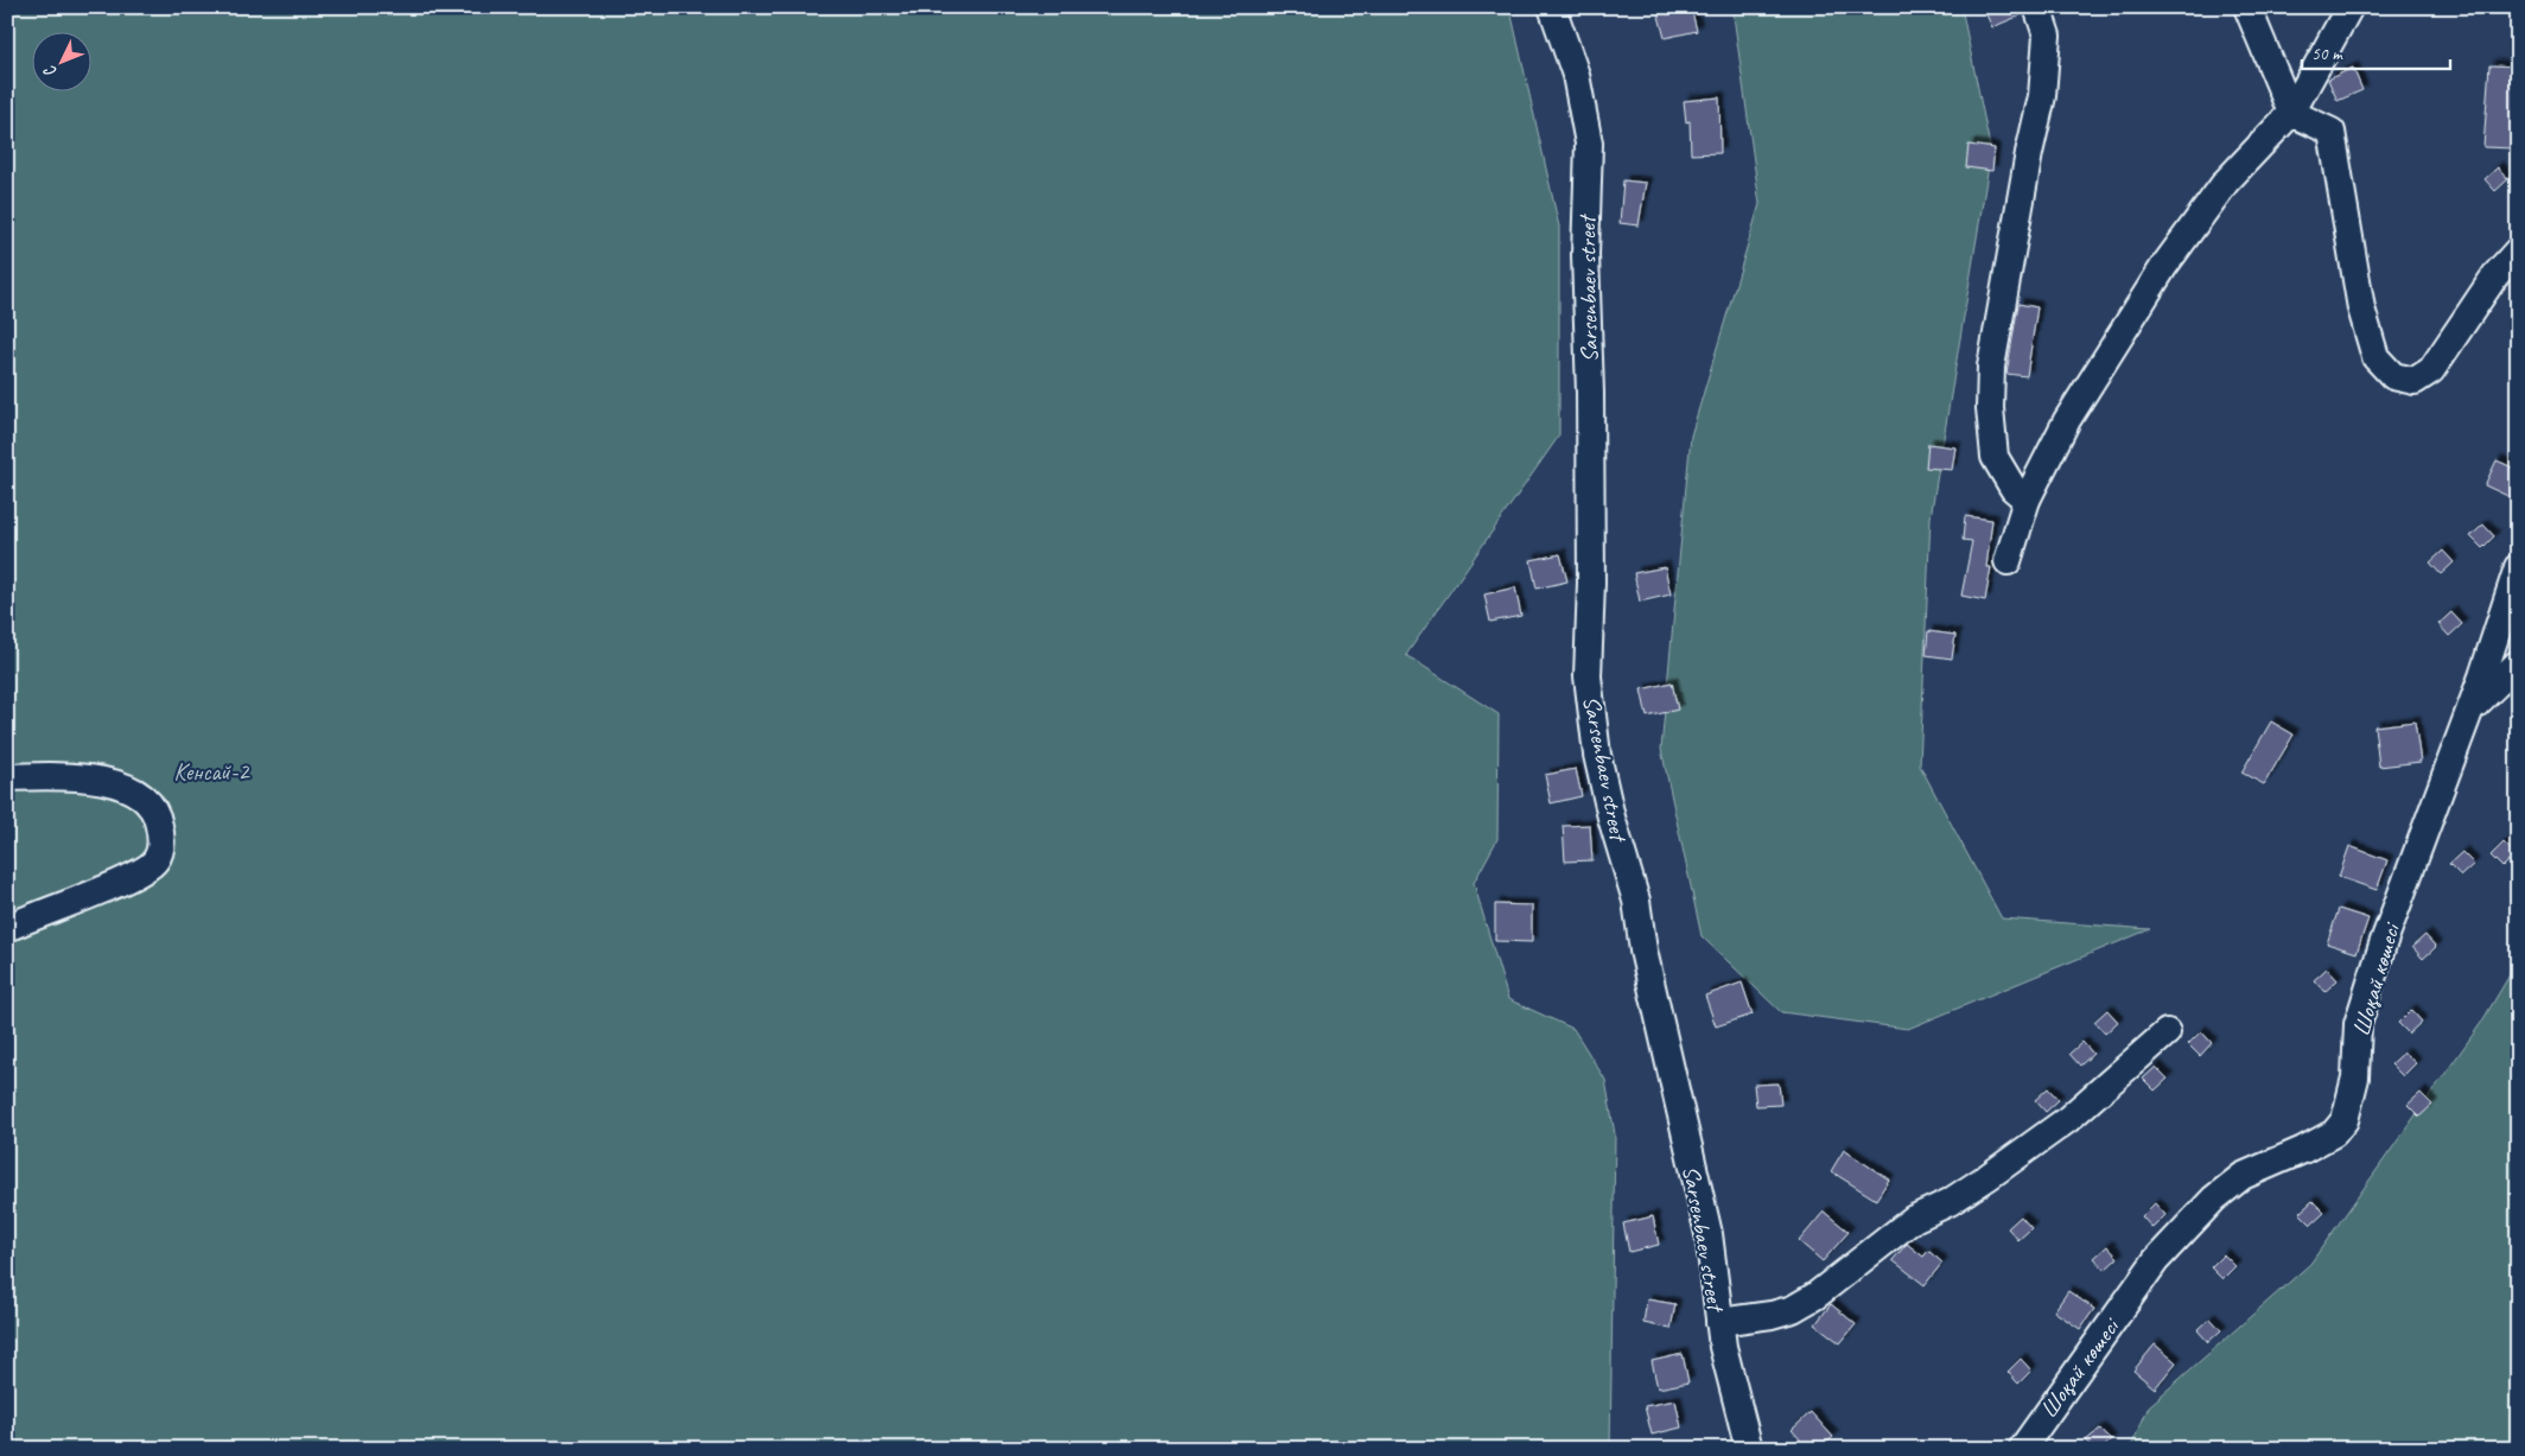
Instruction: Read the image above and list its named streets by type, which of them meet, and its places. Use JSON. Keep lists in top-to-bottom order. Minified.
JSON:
{"streets":{"street":["Sarsenbaev street","Шоқай көшесі"]},"parks":["Кенсай-2"],"scale_bar":"50 m","north":"bottom left"}
